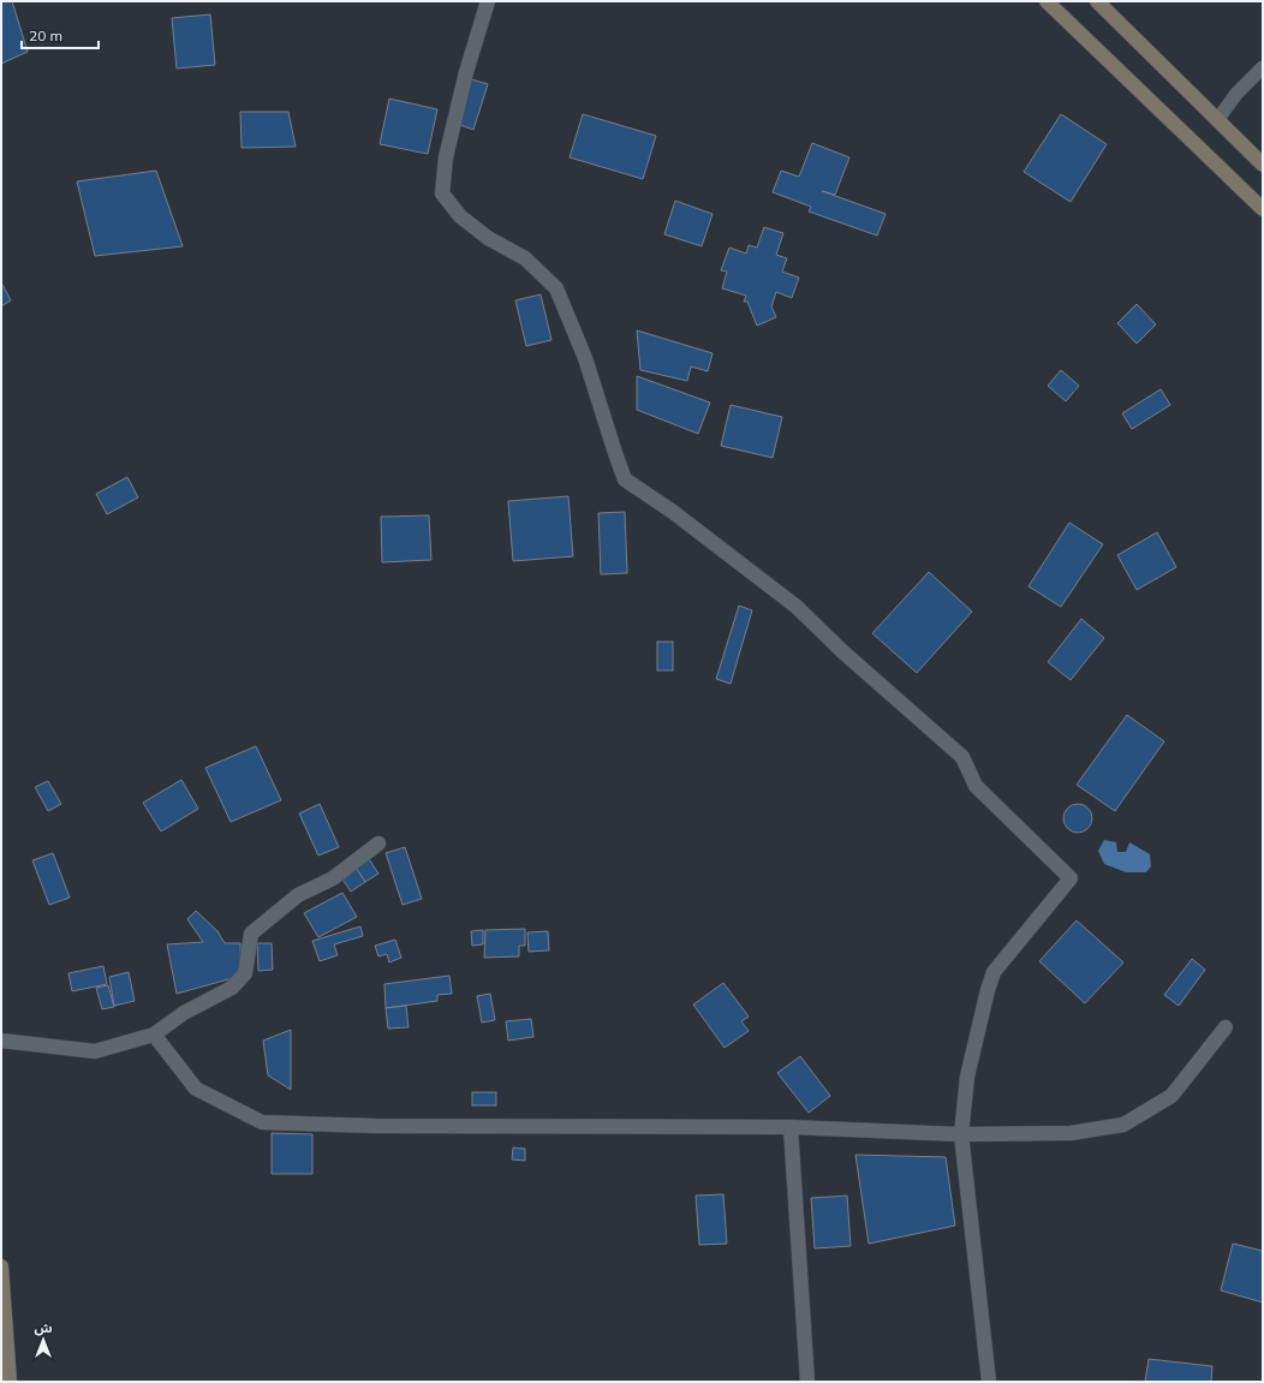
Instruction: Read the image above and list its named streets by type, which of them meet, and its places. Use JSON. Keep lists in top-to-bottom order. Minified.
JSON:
{"scale_bar":"20 m","north":"top"}
